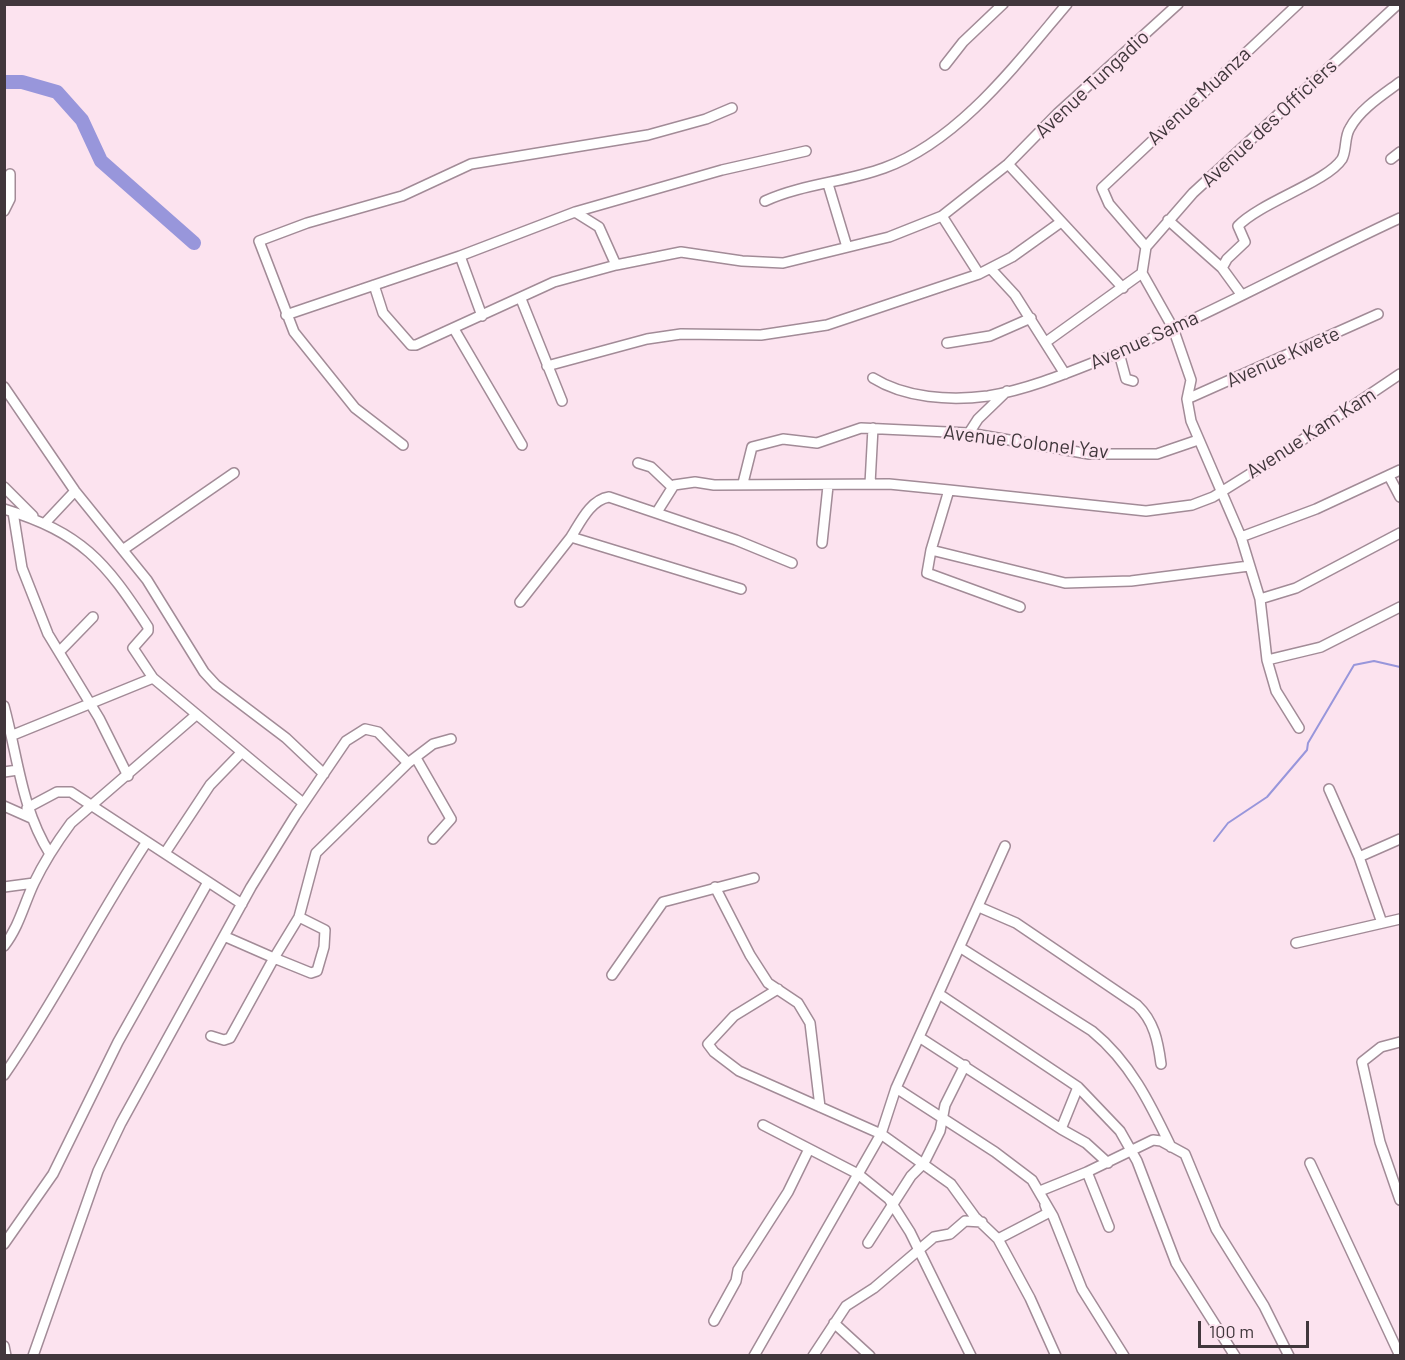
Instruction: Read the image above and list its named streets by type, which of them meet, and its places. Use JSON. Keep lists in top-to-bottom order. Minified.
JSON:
{"streets":{"street":["Avenue Tungadio","Avenue Muanza","Avenue des Officiers","Avenue Sama","Avenue Kwete","Avenue Kam Kam","Avenue Colonel Yav"]},"crossings":[["Avenue Muanza","Avenue des Officiers"],["Avenue Kam Kam","Avenue Colonel Yav"]],"scale_bar":"100 m"}
